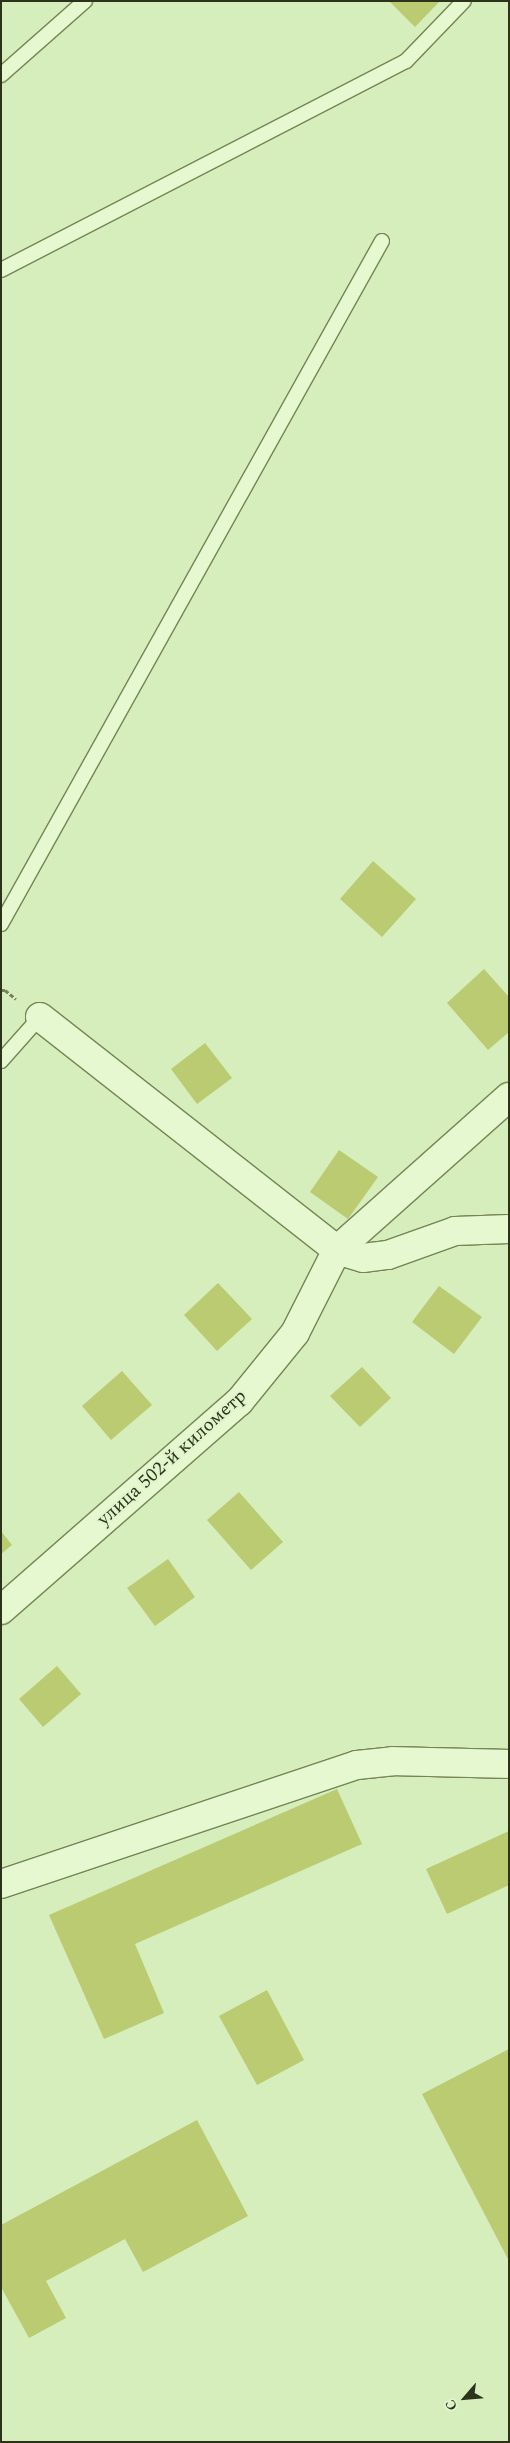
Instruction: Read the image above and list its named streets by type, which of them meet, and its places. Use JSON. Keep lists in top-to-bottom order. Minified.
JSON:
{"streets":{"street":["улица 502-й километр"]},"north":"bottom left"}
